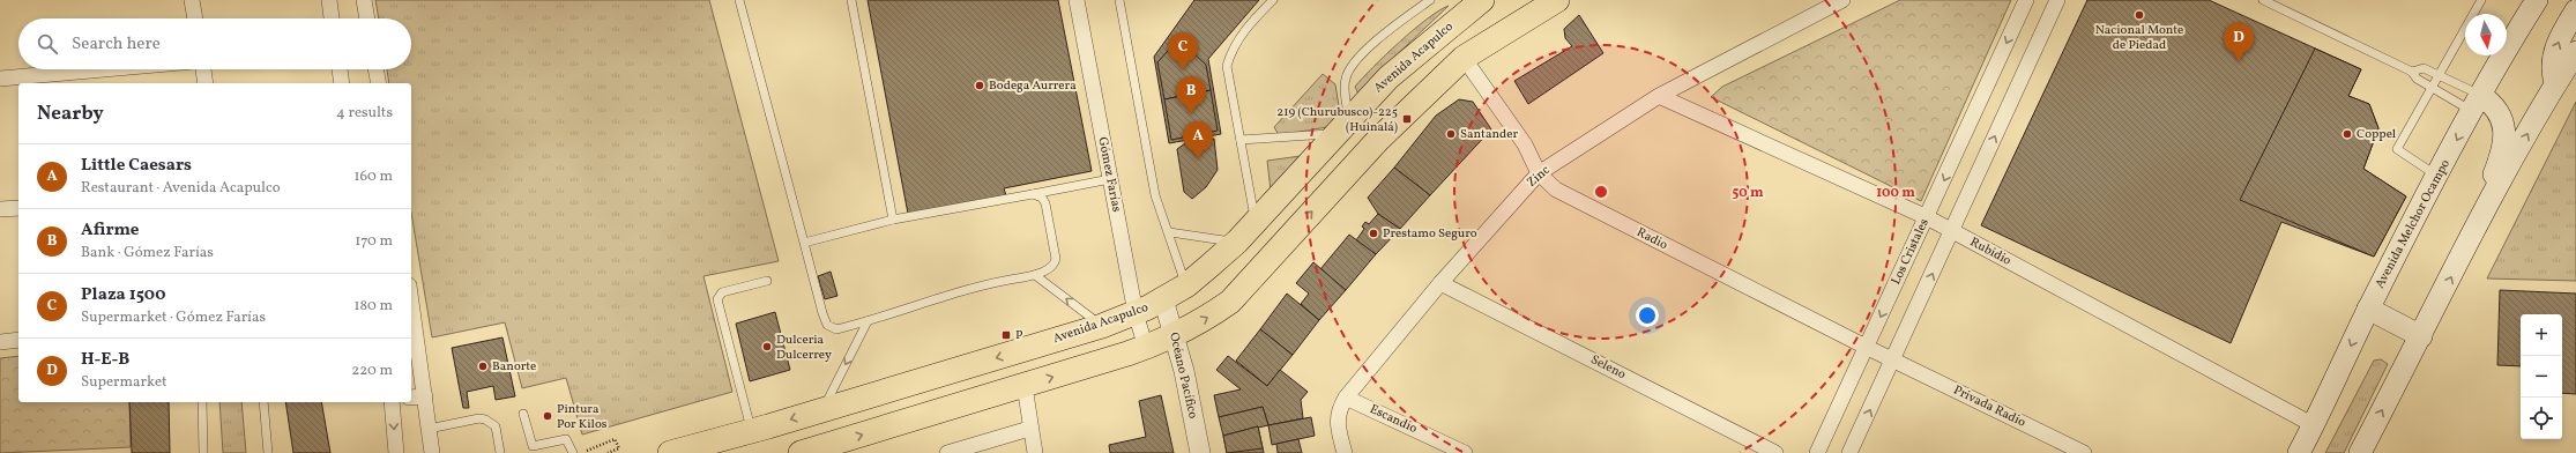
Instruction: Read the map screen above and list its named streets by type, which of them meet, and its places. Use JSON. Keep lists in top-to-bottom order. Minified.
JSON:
{"streets":{"main road":["Avenida Acapulco","Avenida Melchor Ocampo"],"street":["Gómez Farías","Zinc","Radio","Los Cristales","Rubidio","Seleno","Océano Pacífico","Privada Radio","Escandio"]},"crossings":[["Avenida Acapulco","Gómez Farías"],["Avenida Acapulco","Océano Pacífico"],["Zinc","Radio"],["Zinc","Rubidio"],["Zinc","Seleno"],["Zinc","Escandio"],["Avenida Melchor Ocampo","Rubidio"],["Radio","Los Cristales"],["Radio","Privada Radio"],["Los Cristales","Rubidio"]],"places":{"other":["Nacional Monte de Piedad","Bodega Aurrera","Santander","Coppel","Prestamo Seguro","Dulceria Dulcerrey","Banorte","Pintura Por Kilos"],"transit":["219 (Churubusco)-225 (Huinalá)","P"]},"north":"bottom","page":{"search":"Search here","pins":["D","C","B","A"],"heading":["Nearby","4 results"],"list":[{"mark":"A","name":"Little Caesars","note":"Restaurant · Avenida Acapulco","value":"160 m"},{"mark":"B","name":"Afirme","note":"Bank · Gómez Farías","value":"170 m"},{"mark":"C","name":"Plaza 1500","note":"Supermarket · Gómez Farías","value":"180 m"},{"mark":"D","name":"H-E-B","note":"Supermarket","value":"220 m"}],"map_buttons":["+","−"]},"rings":["50 m","100 m"]}
